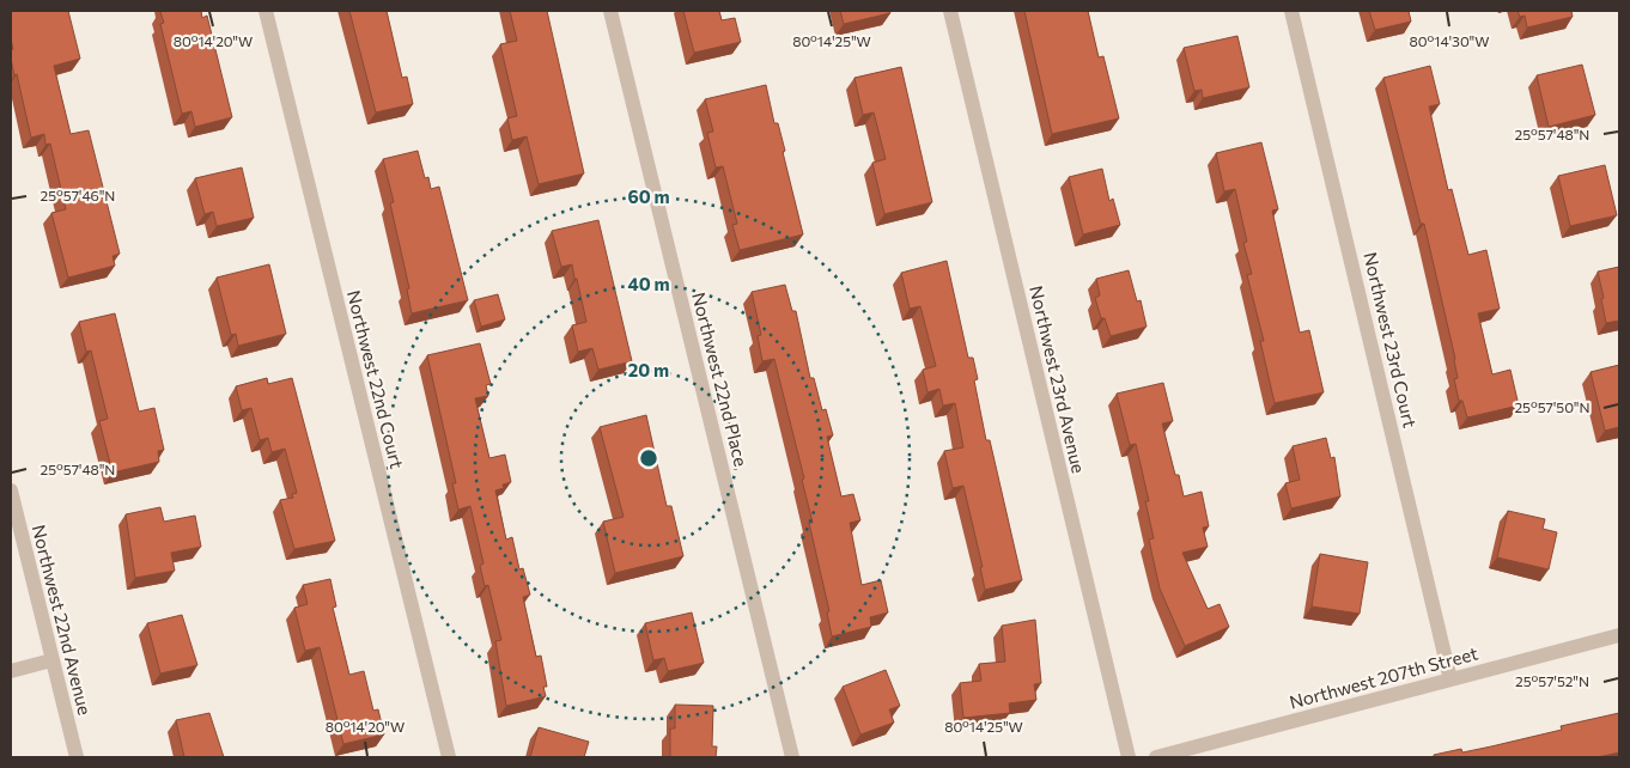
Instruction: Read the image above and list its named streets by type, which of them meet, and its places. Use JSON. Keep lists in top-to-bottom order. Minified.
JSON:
{"streets":{"street":["Northwest 23rd Court","Northwest 22nd Court","Northwest 22nd Place","Northwest 23rd Avenue","Northwest 22nd Avenue","Northwest 207th Street"]},"crossings":[["Northwest 23rd Court","Northwest 207th Street"]],"coordinates":["80°14'20\"W","80°14'25\"W","80°14'30\"W","25°57'48\"N","25°57'46\"N","25°57'50\"N","25°57'52\"N"],"rings":["60 m","40 m","20 m"]}
